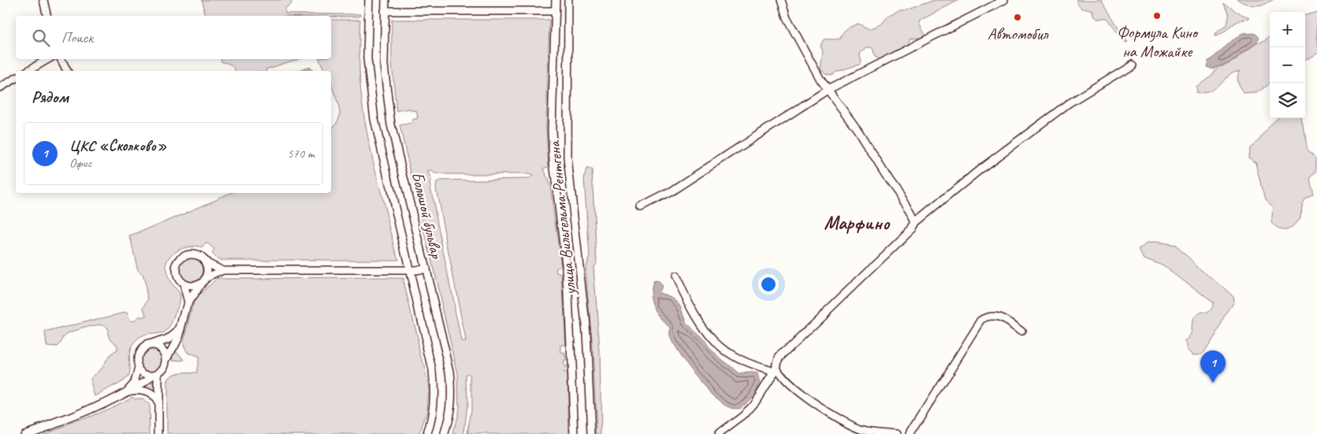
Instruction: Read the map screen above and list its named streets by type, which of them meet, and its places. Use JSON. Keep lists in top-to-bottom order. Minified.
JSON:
{"streets":{"street":["Большой бульвар","улица Вильгельма Рентгена"]},"districts":["Марфино"],"places":["Формула Кино на Можайке","Автомобил"],"page":{"map_buttons":["+","−"],"search":"Поиск","heading":"Рядом","list":[{"mark":"1","name":"ЦКС «Сколково»","note":"Офис","value":"570 m"}],"pins":"1"}}
